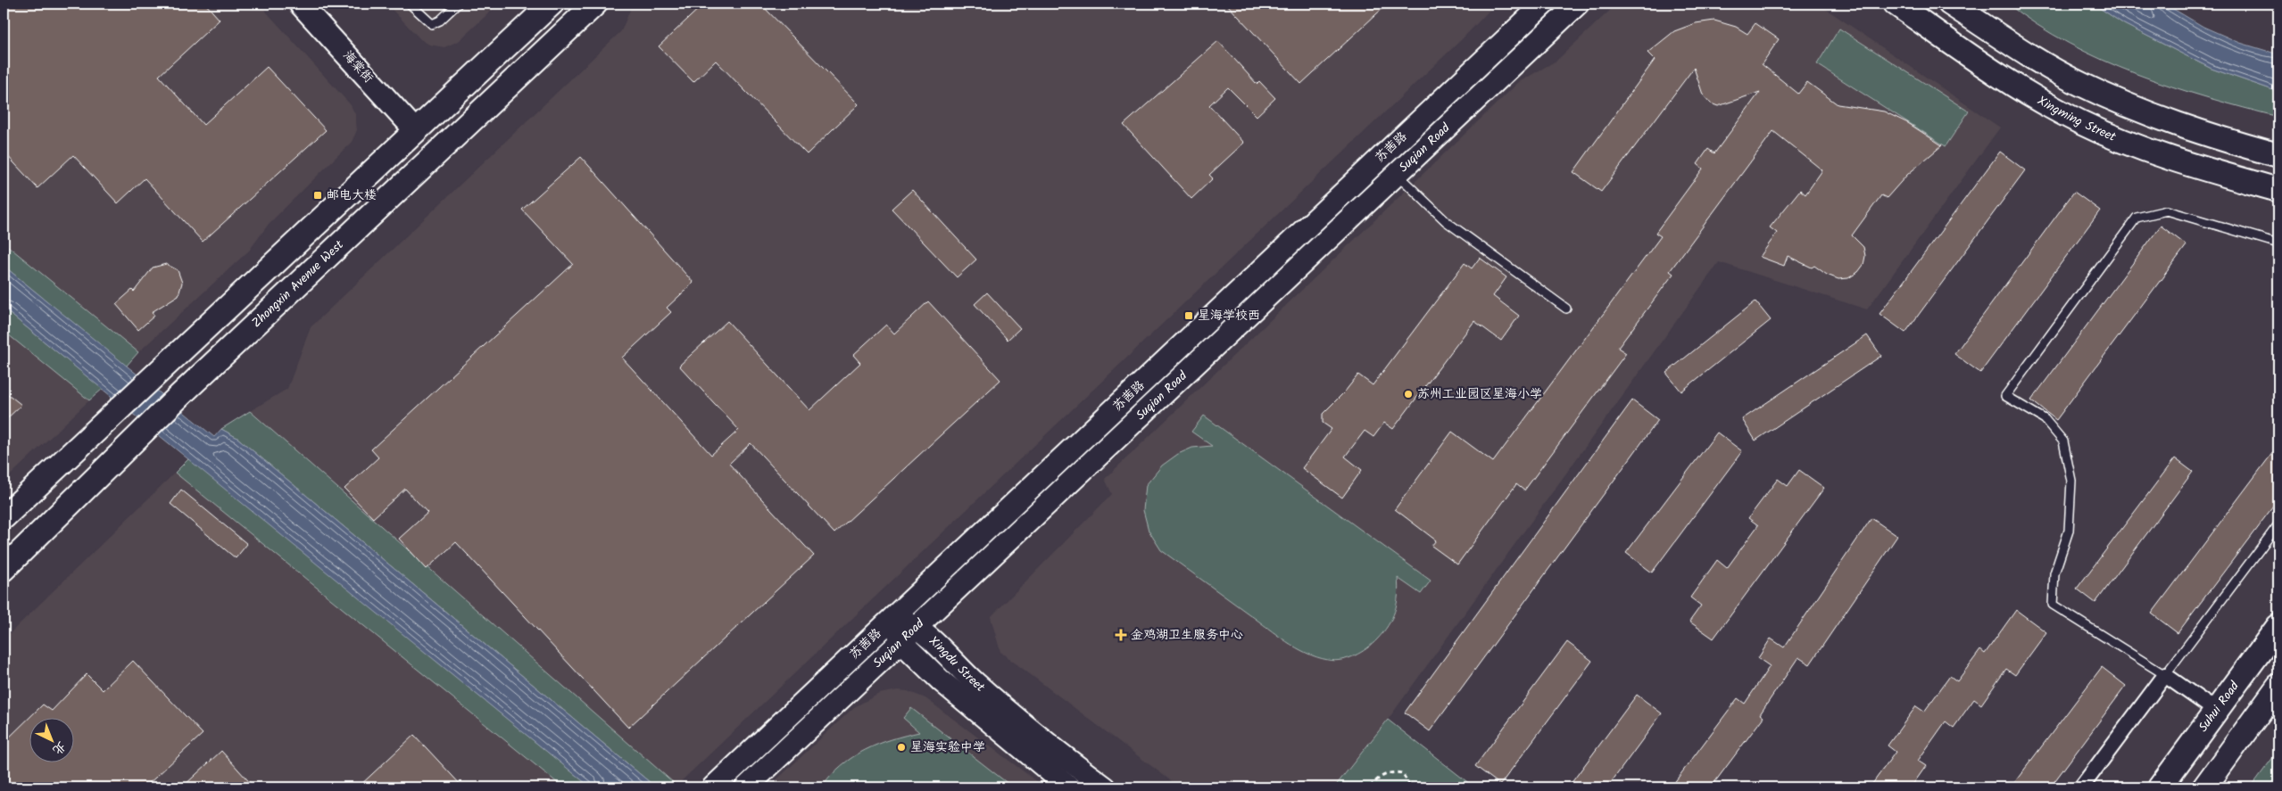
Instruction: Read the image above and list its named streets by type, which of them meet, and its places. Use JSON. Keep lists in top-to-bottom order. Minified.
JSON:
{"streets":{"main road":["海棠街","Xingming Street","苏茜路","Suqian Road","Zhongxin Avenue West","Xingdu Street","Suhui Road"]},"crossings":[["苏茜路","Xingdu Street"],["Suqian Road","Xingdu Street"]],"places":{"transit":["邮电大楼","星海学校西"],"other":["苏州工业园区星海小学","星海实验中学"],"health":["金鸡湖卫生服务中心"]},"north":"bottom right"}
